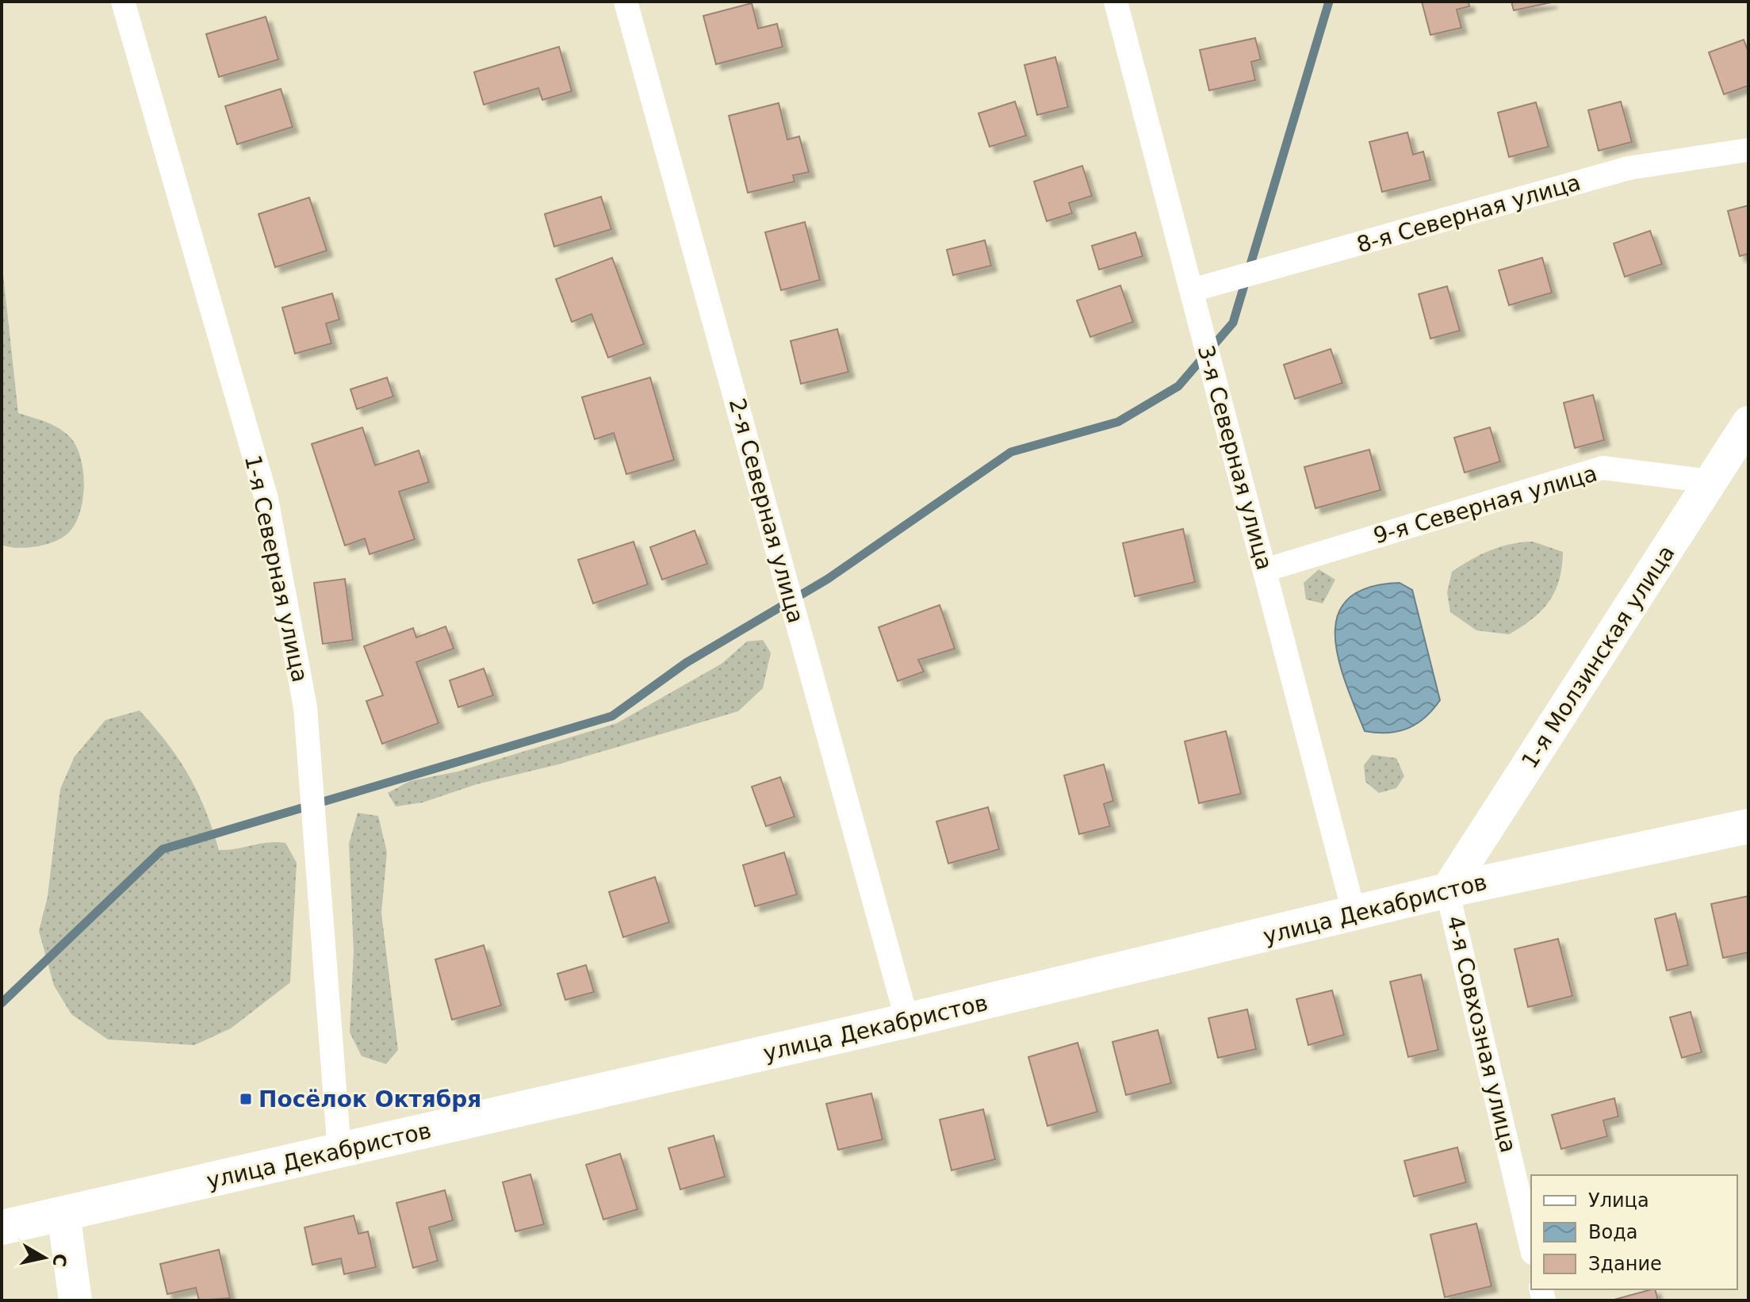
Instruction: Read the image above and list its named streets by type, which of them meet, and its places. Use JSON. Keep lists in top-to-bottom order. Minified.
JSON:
{"streets":{"highway":["улица Декабристов"],"street":["8-я Северная улица","3-я Северная улица","9-я Северная улица","2-я Северная улица","1-я Северная улица","1-я Молзинская улица","4-я Совхозная улица"]},"crossings":[["8-я Северная улица","3-я Северная улица"],["3-я Северная улица","9-я Северная улица"],["3-я Северная улица","улица Декабристов"],["9-я Северная улица","1-я Молзинская улица"],["2-я Северная улица","улица Декабристов"],["1-я Северная улица","улица Декабристов"],["1-я Молзинская улица","улица Декабристов"],["1-я Молзинская улица","4-я Совхозная улица"],["улица Декабристов","4-я Совхозная улица"]],"places":{"transit":["Посёлок Октября"]},"legend":["Улица","Вода","Здание"],"north":"right"}
